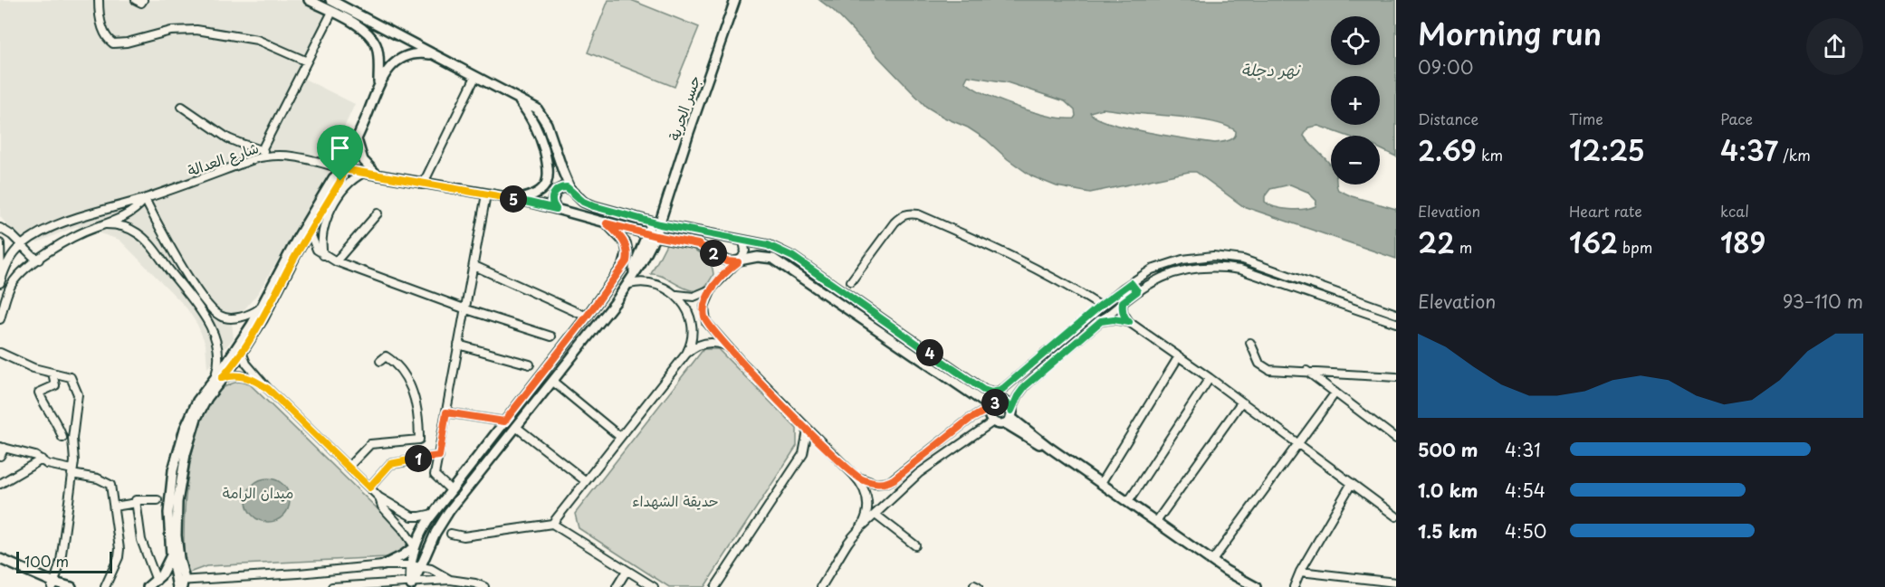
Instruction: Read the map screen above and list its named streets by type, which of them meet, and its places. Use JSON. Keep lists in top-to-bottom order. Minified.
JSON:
{"streets":{"main road":["جسر الحرية"],"street":["شارع العدالة"]},"water":["نهر دجلة"],"parks":["ميدان الرامة","حديقة الشهداء"],"scale_bar":"100 m","page":{"heading":["Morning run","09:00"],"map_buttons":["+","−"],"stats":[["Distance","2.69 km"],["Time","12:25"],["Pace","4:37 /km"],["Elevation","22 m"],["Heart rate","162 bpm"],["kcal","189"]],"pins":["5","2","4","3","1"],"chart":["Elevation","93–110 m"],"list":[{"name":"500 m","note":"4:31"},{"name":"1.0 km","note":"4:54"},{"name":"1.5 km","note":"4:50"}],"scale":"100 m"}}
